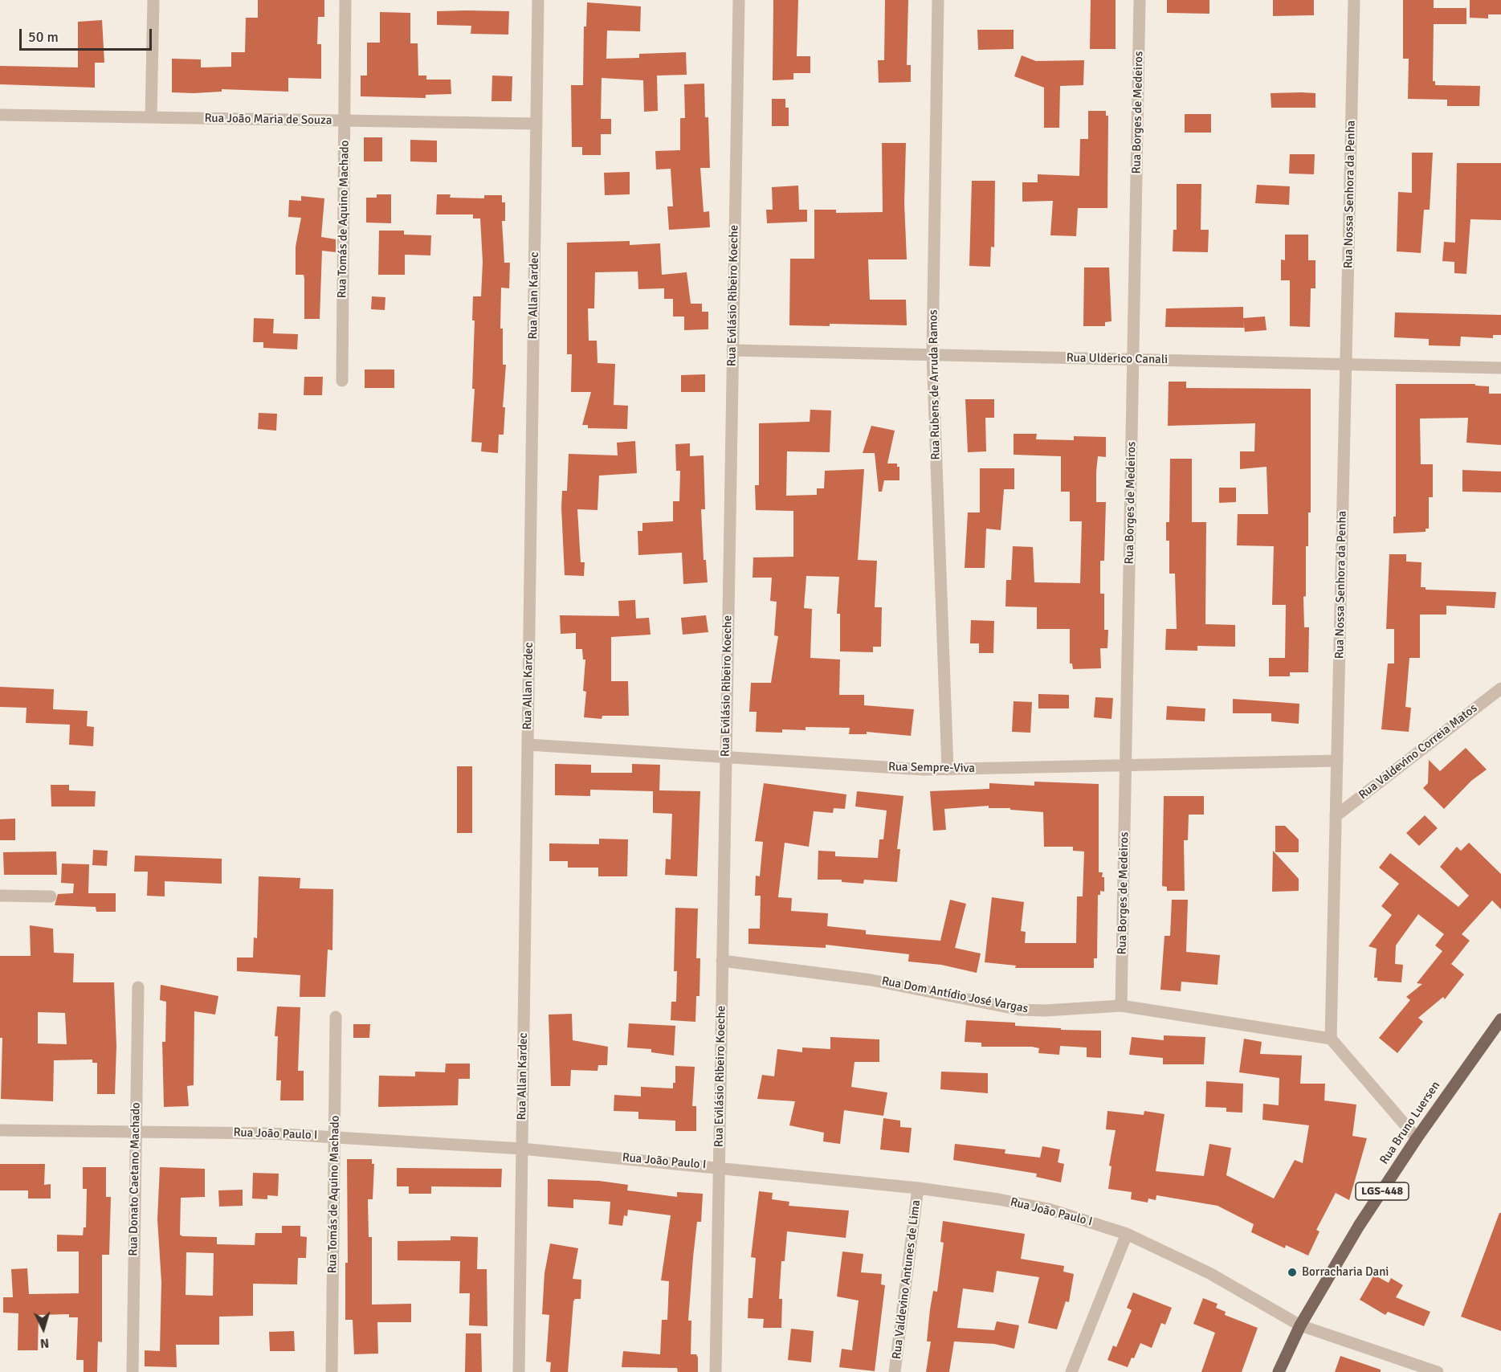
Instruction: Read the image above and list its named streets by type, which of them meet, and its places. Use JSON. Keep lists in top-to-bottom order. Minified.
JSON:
{"streets":{"main road":["Rua Bruno Luersen","LGS-448"],"street":["Rua Borges de Medeiros","Rua João Maria de Souza","Rua Nossa Senhora da Penha","Rua Tomás de Aquino Machado","Rua Allan Kardec","Rua Evilásio Ribeiro Koeche","Rua Ulderico Canali","Rua Rubens de Arruda Ramos","Rua Valdevino Correia Matos","Rua Sempre-Viva","Rua Dom Antídio José Vargas","Rua João Paulo I","Rua Donato Caetano Machado","Rua Valdevino Antunes de Lima"]},"crossings":[["Rua Borges de Medeiros","Rua Ulderico Canali"],["Rua Borges de Medeiros","Rua Sempre-Viva"],["Rua Borges de Medeiros","Rua Dom Antídio José Vargas"],["Rua João Maria de Souza","Rua Tomás de Aquino Machado"],["Rua João Maria de Souza","Rua Allan Kardec"],["Rua Nossa Senhora da Penha","Rua Ulderico Canali"],["Rua Nossa Senhora da Penha","Rua Valdevino Correia Matos"],["Rua Nossa Senhora da Penha","Rua Sempre-Viva"],["Rua Nossa Senhora da Penha","Rua Dom Antídio José Vargas"],["Rua Tomás de Aquino Machado","Rua João Paulo I"],["Rua Allan Kardec","Rua Sempre-Viva"],["Rua Allan Kardec","Rua João Paulo I"],["Rua Evilásio Ribeiro Koeche","Rua Ulderico Canali"],["Rua Evilásio Ribeiro Koeche","Rua Sempre-Viva"],["Rua Evilásio Ribeiro Koeche","Rua Dom Antídio José Vargas"],["Rua Evilásio Ribeiro Koeche","Rua João Paulo I"],["Rua Ulderico Canali","Rua Rubens de Arruda Ramos"],["Rua Rubens de Arruda Ramos","Rua Sempre-Viva"],["Rua Bruno Luersen","Rua João Paulo I"],["Rua João Paulo I","Rua Donato Caetano Machado"],["Rua João Paulo I","Rua Valdevino Antunes de Lima"]],"places":["Borracharia Dani"],"scale_bar":"50 m","north":"bottom"}
